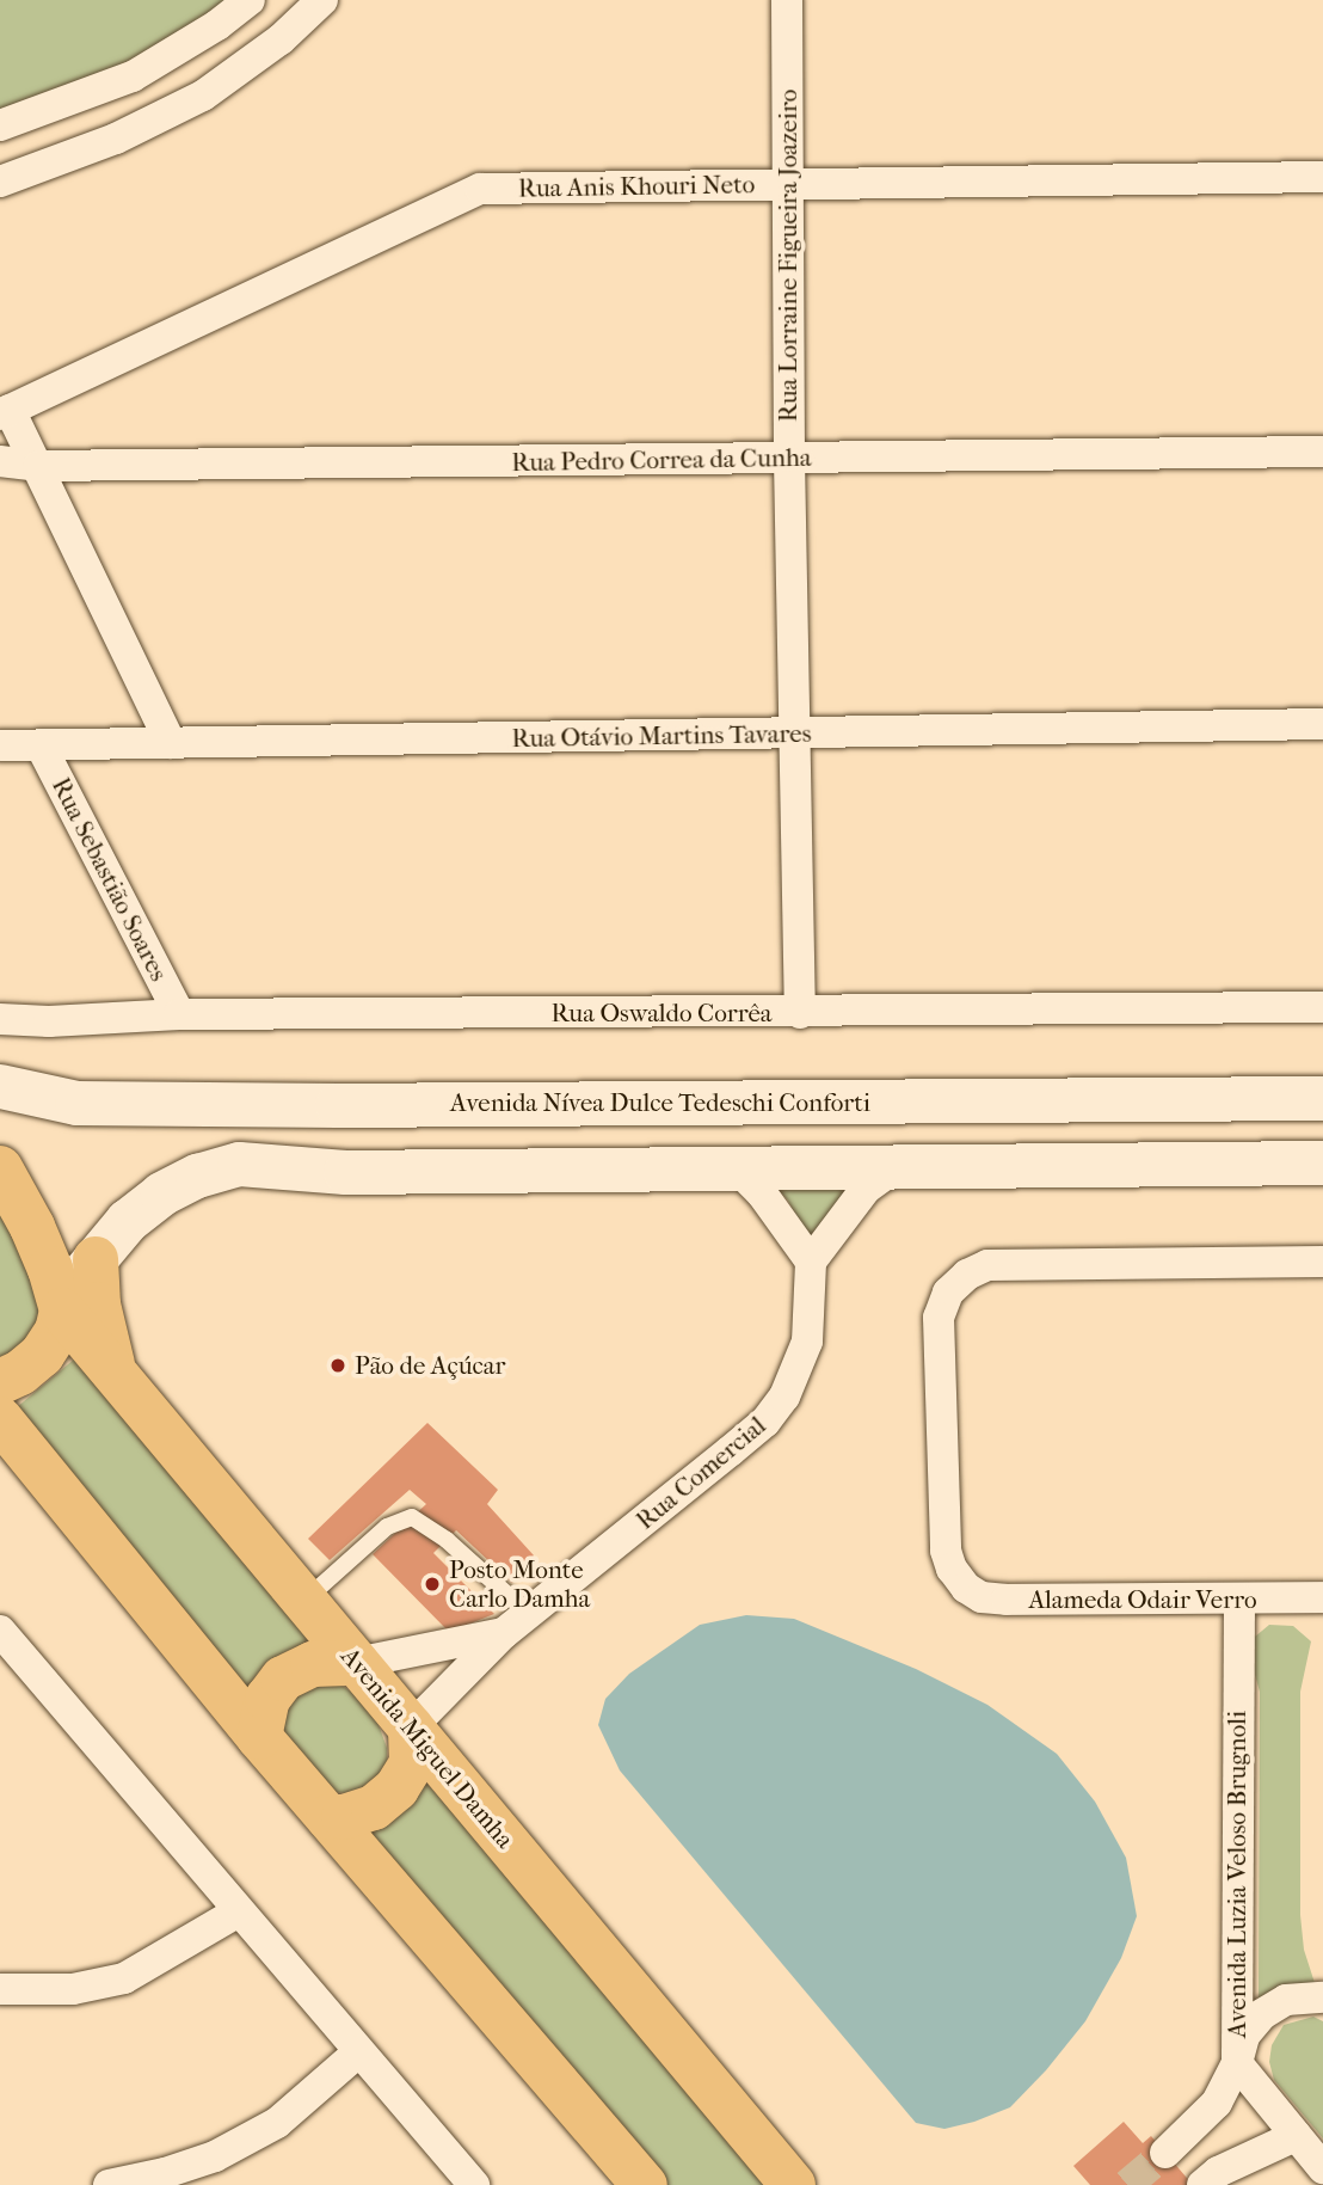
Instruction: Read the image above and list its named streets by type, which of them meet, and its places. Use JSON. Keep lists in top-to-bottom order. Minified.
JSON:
{"streets":{"main road":["Avenida Nívea Dulce Tedeschi Conforti","Avenida Miguel Damha"],"street":["Rua Anis Khouri Neto","Rua Lorraine Figueira Joazeiro","Rua Pedro Correa da Cunha","Rua Otávio Martins Tavares","Rua Sebastião Soares","Rua Oswaldo Corrêa","Rua Comercial","Alameda Odair Verro","Avenida Luzia Veloso Brugnoli"]},"crossings":[["Rua Anis Khouri Neto","Rua Lorraine Figueira Joazeiro"],["Rua Lorraine Figueira Joazeiro","Rua Pedro Correa da Cunha"],["Rua Lorraine Figueira Joazeiro","Rua Otávio Martins Tavares"],["Rua Lorraine Figueira Joazeiro","Rua Oswaldo Corrêa"],["Rua Otávio Martins Tavares","Rua Sebastião Soares"],["Rua Sebastião Soares","Rua Oswaldo Corrêa"],["Rua Comercial","Avenida Miguel Damha"],["Alameda Odair Verro","Avenida Luzia Veloso Brugnoli"]],"places":["Pão de Açúcar","Posto Monte Carlo Damha"]}
